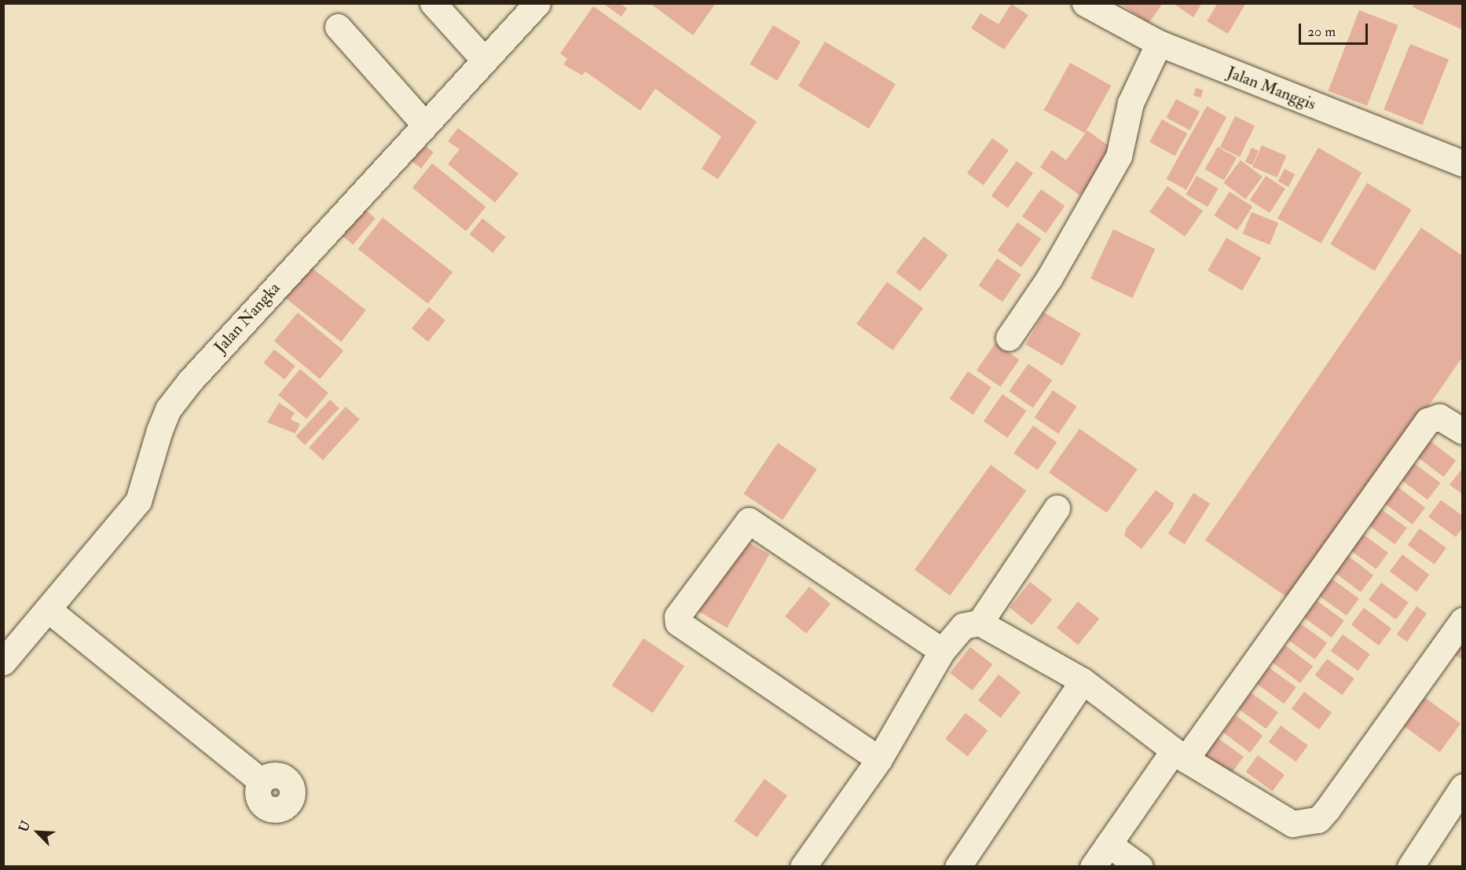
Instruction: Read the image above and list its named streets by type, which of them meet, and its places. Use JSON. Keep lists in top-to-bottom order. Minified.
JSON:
{"streets":{"street":["Jalan Manggis","Jalan Nangka"]},"scale_bar":"20 m","north":"top left"}
